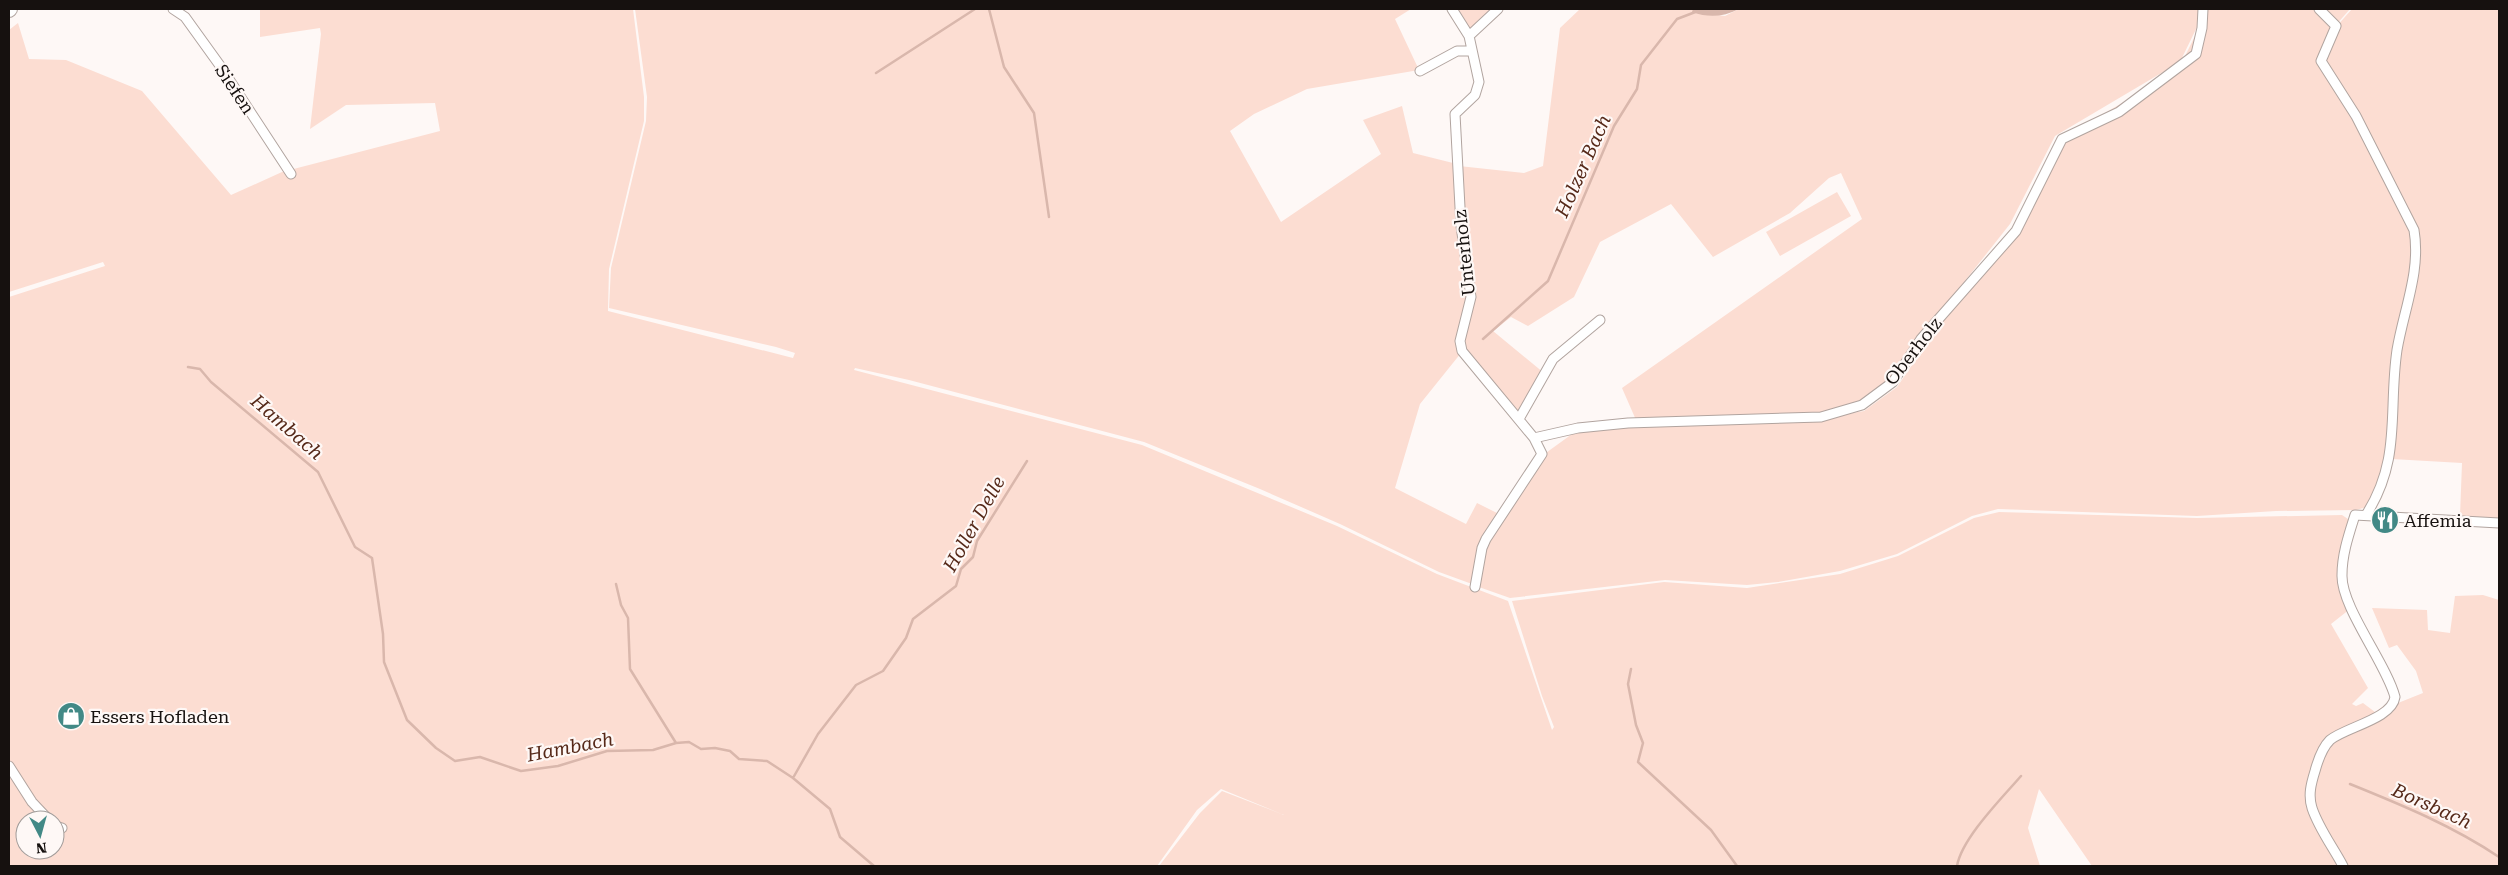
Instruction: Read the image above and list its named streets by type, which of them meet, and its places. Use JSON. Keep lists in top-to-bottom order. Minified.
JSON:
{"streets":{"street":["Siefen","Unterholz","Oberholz"]},"crossings":[["Unterholz","Oberholz"]],"water":["Holzer Bach","Hambach","Holler Delle","Borsbach"],"places":{"restaurant":["Affemia"],"shop":["Essers Hofladen"]},"north":"bottom"}
